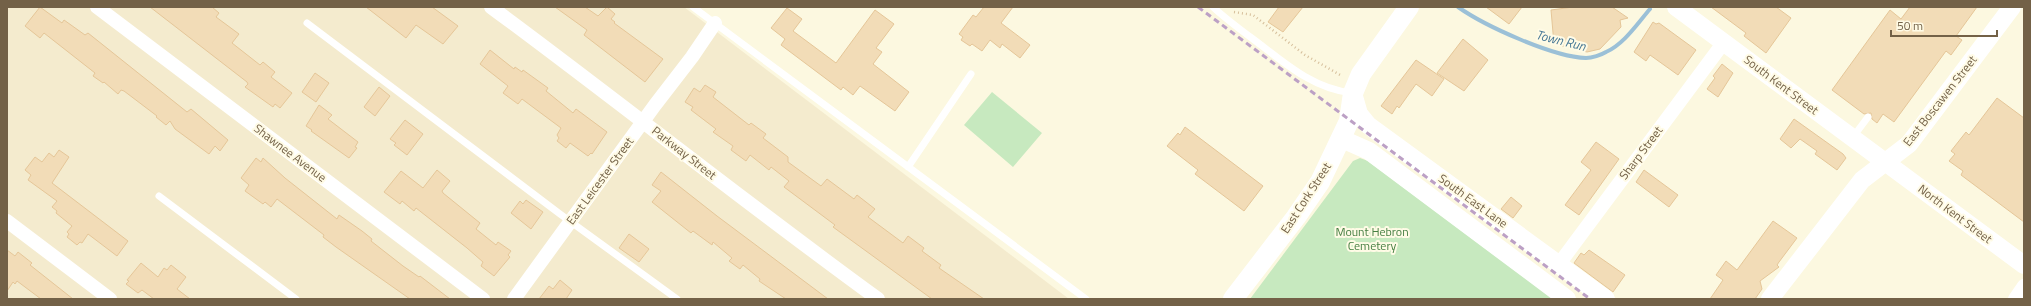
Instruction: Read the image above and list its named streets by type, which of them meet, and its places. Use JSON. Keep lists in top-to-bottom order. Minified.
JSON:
{"streets":{"main road":["East Cork Street"],"street":["South Kent Street","East Boscawen Street","Shawnee Avenue","Parkway Street","Sharp Street","East Leicester Street","South East Lane","North Kent Street"]},"crossings":[["South Kent Street","East Boscawen Street"],["South Kent Street","Sharp Street"],["South Kent Street","North Kent Street"],["East Boscawen Street","North Kent Street"],["Parkway Street","East Leicester Street"],["Sharp Street","South East Lane"],["East Cork Street","South East Lane"]],"water":["Town Run"],"parks":["Mount Hebron Cemetery"],"scale_bar":"50 m"}
